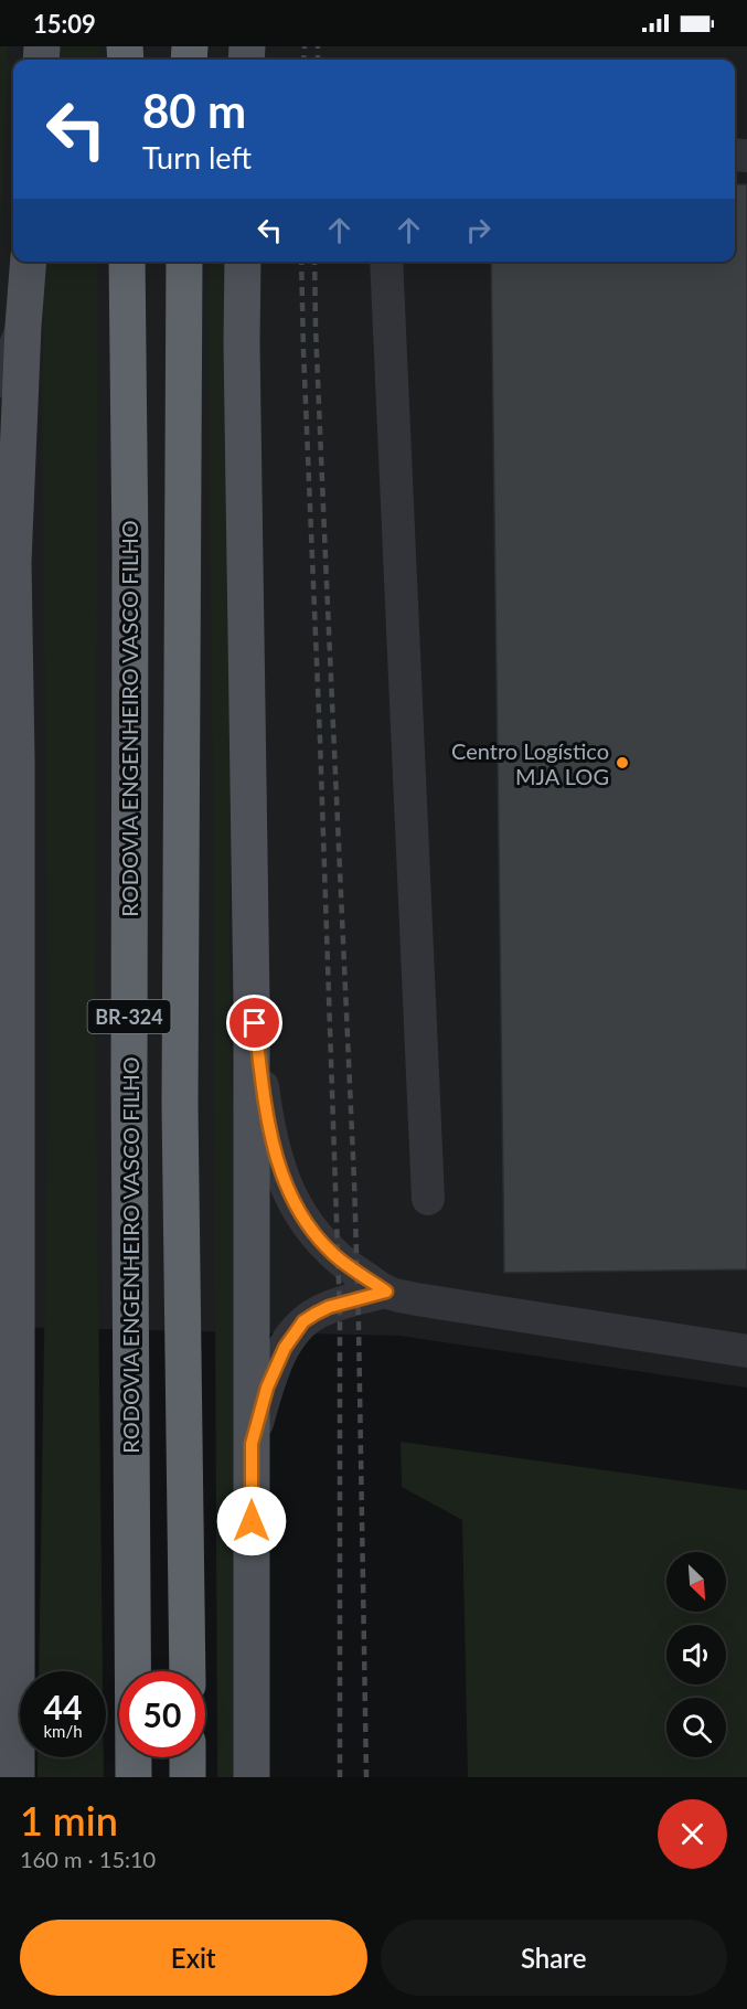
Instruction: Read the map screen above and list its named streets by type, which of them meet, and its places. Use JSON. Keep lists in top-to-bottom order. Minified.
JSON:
{"streets":{"highway":["RODOVIA ENGENHEIRO VASCO FILHO","BR-324"]},"places":["Centro Logístico MJA LOG"],"north":"bottom right","page":{"status":"15:09","turn":["80 m","Turn left"],"speed":"44 km/h","limit":"50","heading":["1 min","160 m · 15:10"],"buttons":["Exit","Share"]}}
